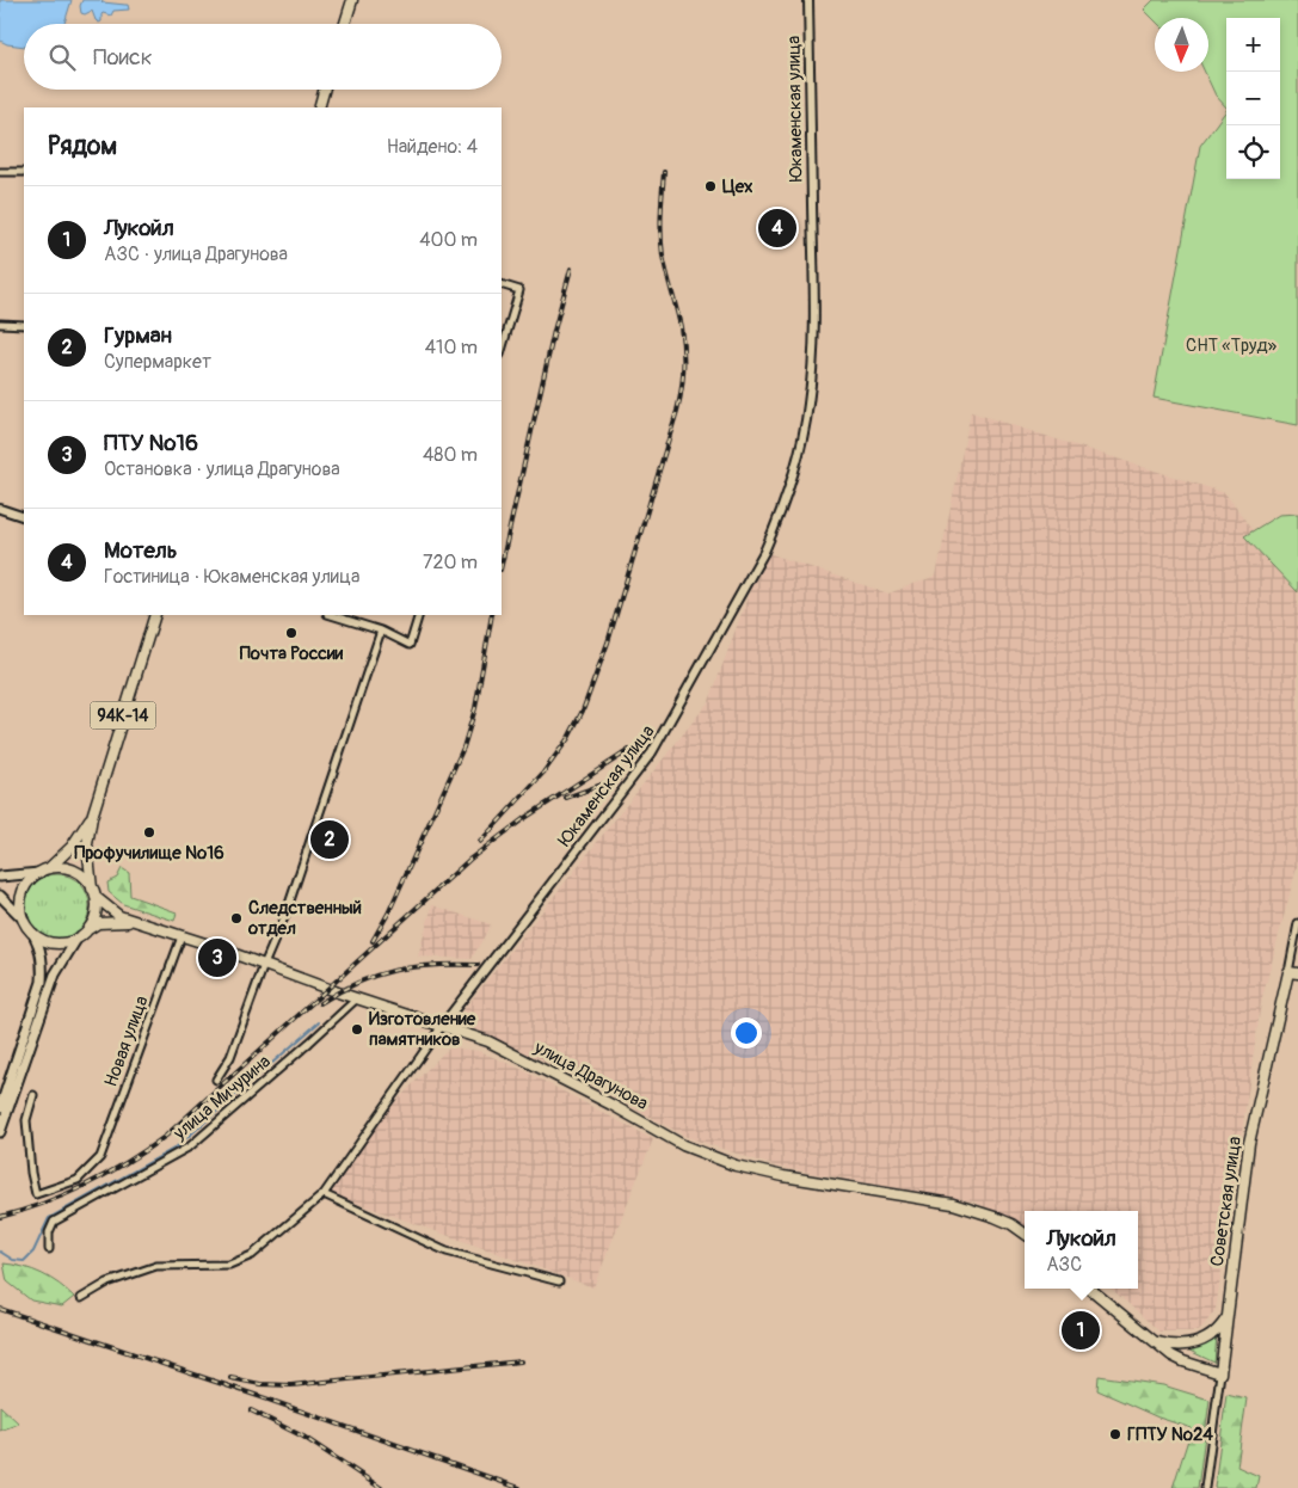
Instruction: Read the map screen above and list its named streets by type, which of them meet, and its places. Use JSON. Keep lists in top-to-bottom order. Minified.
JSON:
{"streets":{"main road":["94К-14","улица Драгунова","Советская улица"],"street":["Юкаменская улица","Новая улица","улица Мичурина"]},"crossings":[["Юкаменская улица","улица Драгунова"],["Новая улица","улица Драгунова"],["улица Драгунова","улица Мичурина"]],"parks":["СНТ «Труд»"],"places":["Цех","Почта России","Профучилище №16","Следственный отдел","Изготовление памятников","ГПТУ №24"],"north":"bottom","page":{"map_buttons":["+","−"],"search":"Поиск","heading":["Рядом","Найдено: 4"],"list":[{"mark":"1","name":"Лукойл","note":"АЗС · улица Драгунова","value":"400 m"},{"mark":"2","name":"Гурман","note":"Супермаркет","value":"410 m"},{"mark":"3","name":"ПТУ №16","note":"Остановка · улица Драгунова","value":"480 m"},{"mark":"4","name":"Мотель","note":"Гостиница · Юкаменская улица","value":"720 m"}],"pins":["4","2","3","1"],"popup":["Лукойл","АЗС"]}}
